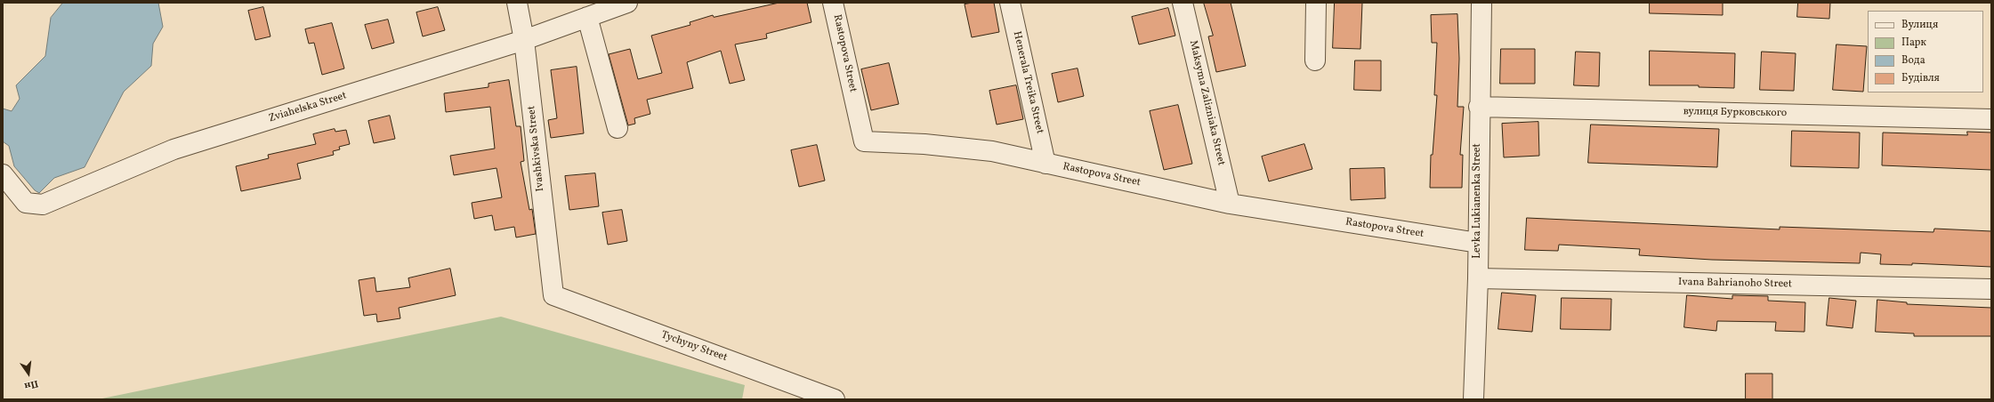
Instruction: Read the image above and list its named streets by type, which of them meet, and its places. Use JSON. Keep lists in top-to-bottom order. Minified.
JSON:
{"streets":{"street":["Rastopova Street","Henerala Treika Street","Maksyma Zalizniaka Street","Zviahelska Street","вулиця Бурковського","Ivashkivska Street","Levka Lukianenka Street","Ivana Bahrianoho Street","Tychyny Street"]},"crossings":[["Rastopova Street","Henerala Treika Street"],["Rastopova Street","Maksyma Zalizniaka Street"],["Rastopova Street","Levka Lukianenka Street"],["Zviahelska Street","Ivashkivska Street"],["вулиця Бурковського","Levka Lukianenka Street"],["Ivashkivska Street","Tychyny Street"],["Levka Lukianenka Street","Ivana Bahrianoho Street"]],"legend":["Вулиця","Парк","Вода","Будівля"],"north":"bottom"}
